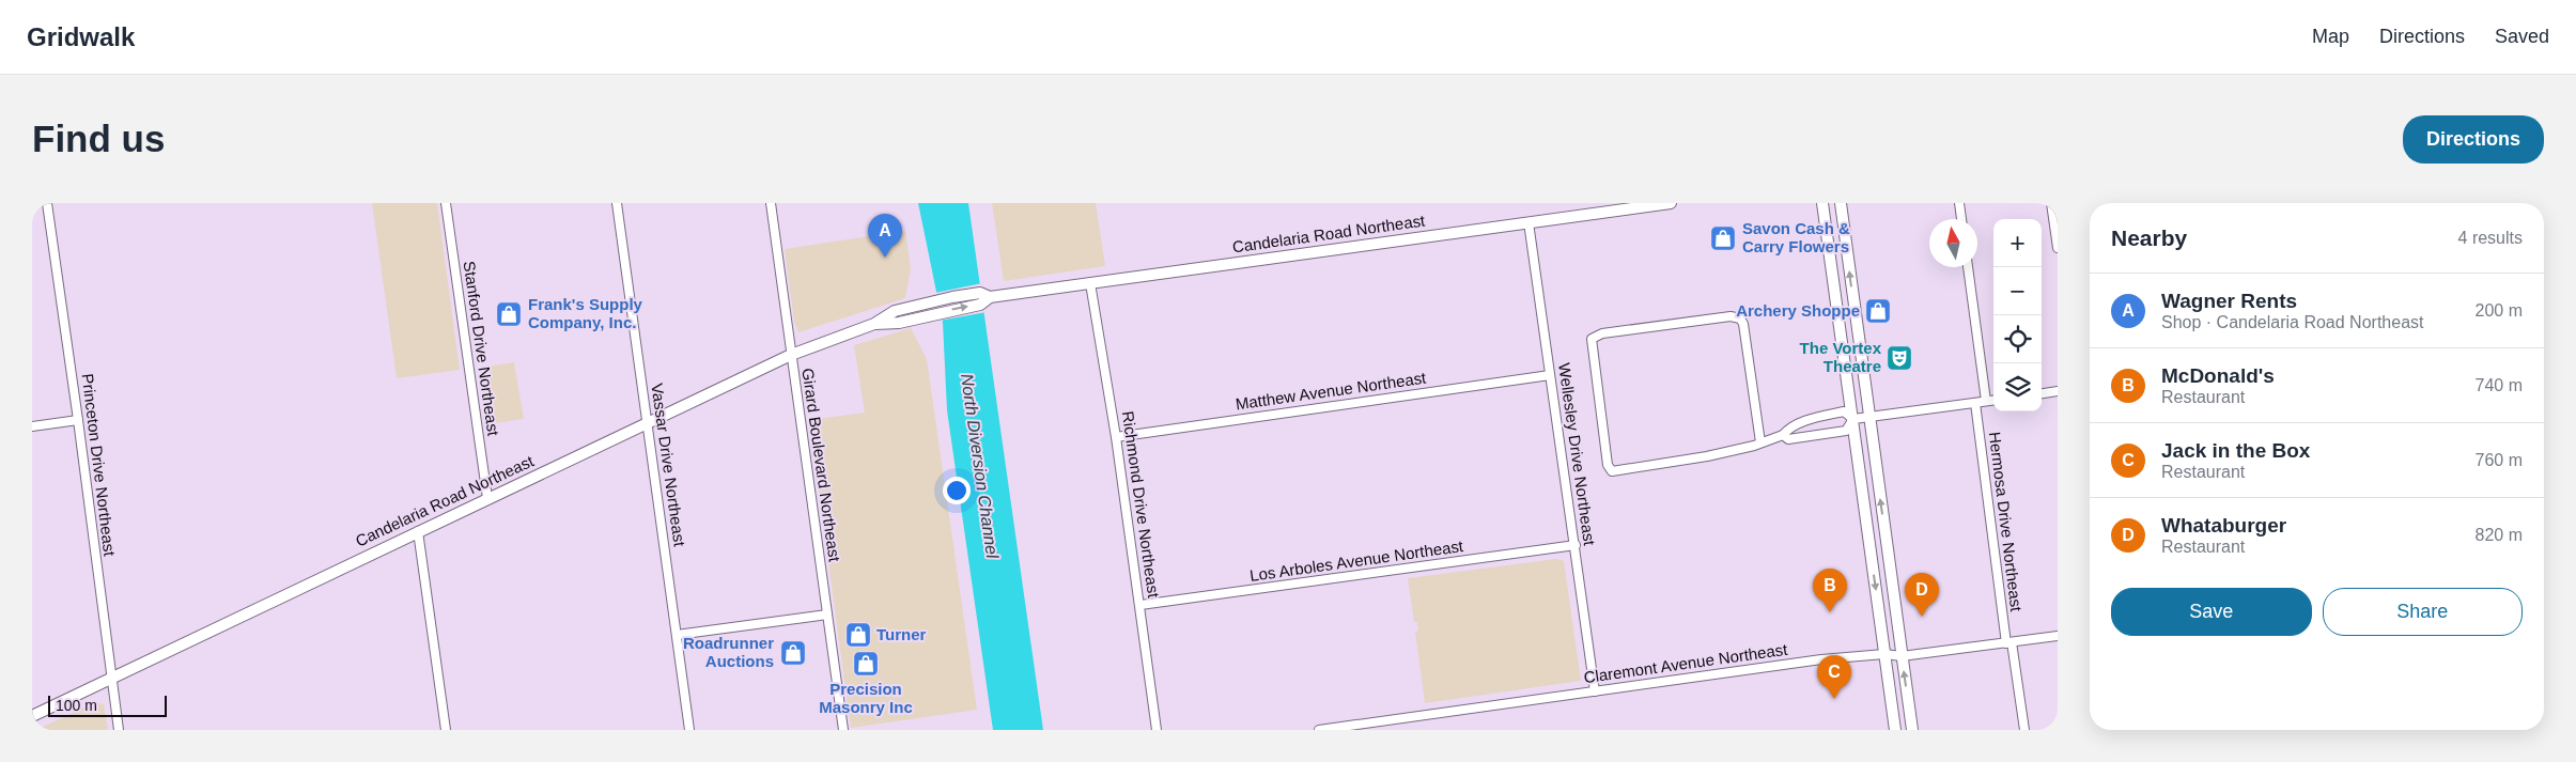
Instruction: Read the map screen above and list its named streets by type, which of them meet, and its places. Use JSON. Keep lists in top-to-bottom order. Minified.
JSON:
{"streets":{"main road":["Candelaria Road Northeast"],"street":["Stanford Drive Northeast","Matthew Avenue Northeast","Wellesley Drive Northeast","Princeton Drive Northeast","Vassar Drive Northeast","Girard Boulevard Northeast","Richmond Drive Northeast","Hermosa Drive Northeast","Los Arboles Avenue Northeast","Claremont Avenue Northeast"]},"crossings":[["Candelaria Road Northeast","Stanford Drive Northeast"],["Candelaria Road Northeast","Wellesley Drive Northeast"],["Candelaria Road Northeast","Princeton Drive Northeast"],["Candelaria Road Northeast","Vassar Drive Northeast"],["Candelaria Road Northeast","Girard Boulevard Northeast"],["Candelaria Road Northeast","Richmond Drive Northeast"],["Matthew Avenue Northeast","Wellesley Drive Northeast"],["Matthew Avenue Northeast","Richmond Drive Northeast"],["Wellesley Drive Northeast","Los Arboles Avenue Northeast"],["Wellesley Drive Northeast","Claremont Avenue Northeast"],["Richmond Drive Northeast","Los Arboles Avenue Northeast"],["Hermosa Drive Northeast","Claremont Avenue Northeast"]],"water":["North Diversion Channel"],"places":{"shop":["Savon Cash & Carry Flowers","Archery Shoppe","Frank's Supply Company, Inc.","Turner","Roadrunner Auctions","Precision Masonry Inc"],"theatre":["The Vortex Theatre"]},"scale_bar":"100 m","north":"top","page":{"header":"Gridwalk","nav":["Map","Directions","Saved"],"buttons":["Directions",["Save","Share"]],"title":"Find us","heading":["Nearby","4 results"],"pins":["A","B","D","C"],"map_buttons":["+","−"],"list":[{"mark":"A","name":"Wagner Rents","note":"Shop · Candelaria Road Northeast","value":"200 m"},{"mark":"B","name":"McDonald's","note":"Restaurant","value":"740 m"},{"mark":"C","name":"Jack in the Box","note":"Restaurant","value":"760 m"},{"mark":"D","name":"Whataburger","note":"Restaurant","value":"820 m"}],"scale":"100 m"}}
